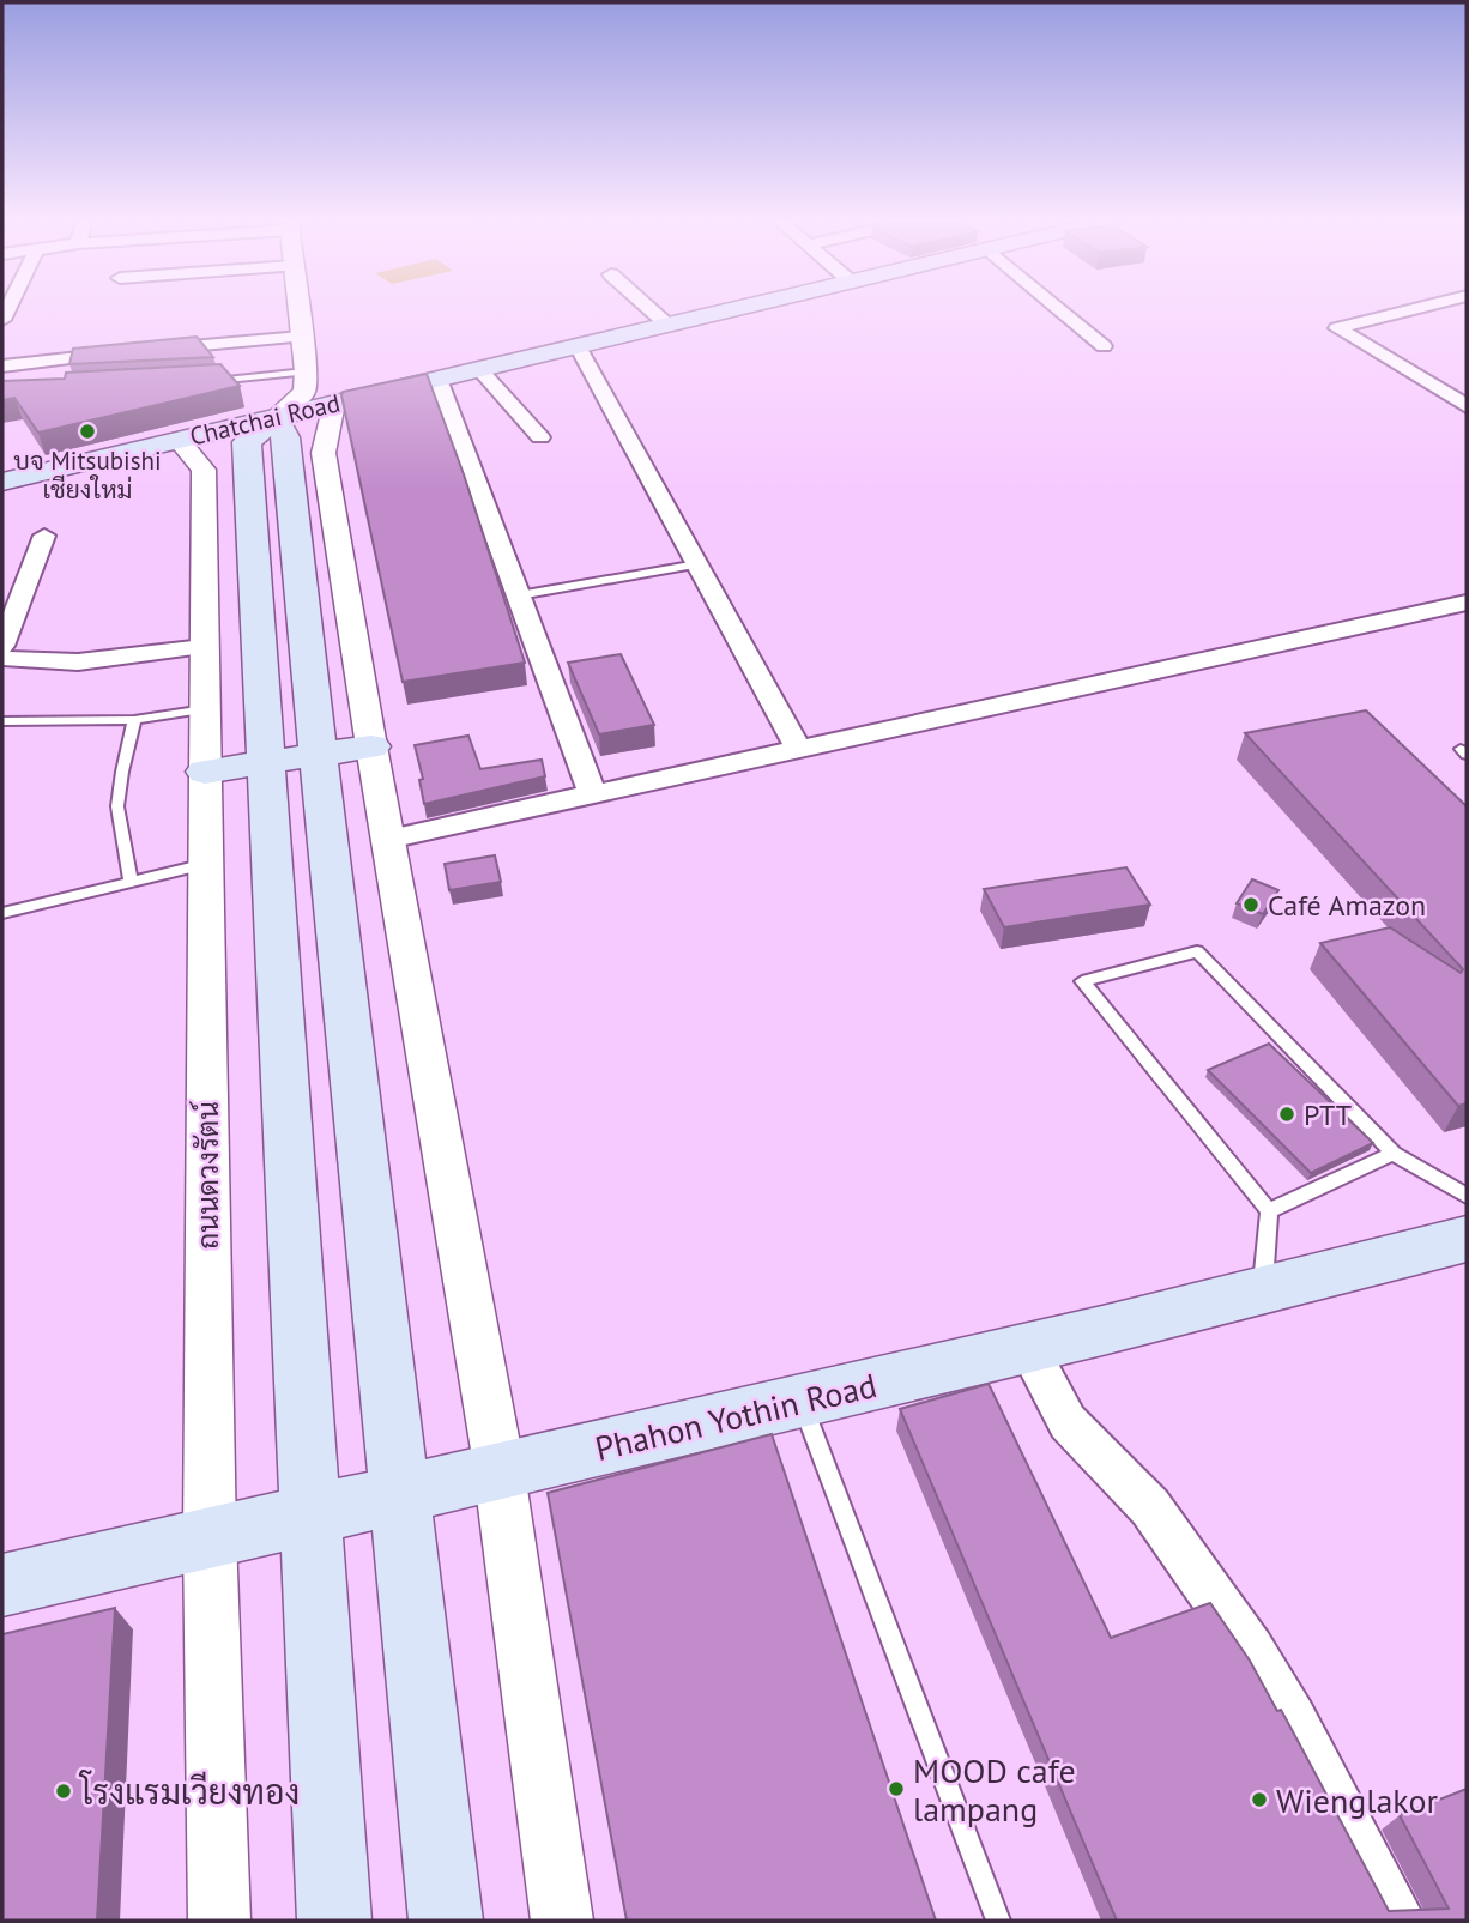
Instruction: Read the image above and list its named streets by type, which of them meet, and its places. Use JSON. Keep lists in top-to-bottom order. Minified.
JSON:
{"streets":{"main road":["Chatchai Road","Phahon Yothin Road"],"street":["ถนนดวงรัตน์"]},"crossings":[["Chatchai Road","ถนนดวงรัตน์"],["ถนนดวงรัตน์","Phahon Yothin Road"]],"places":["บจ Mitsubishi เชียงใหม่","Café Amazon","PTT","MOOD cafe lampang","โรงแรมเวียงทอง","Wienglakor"]}
